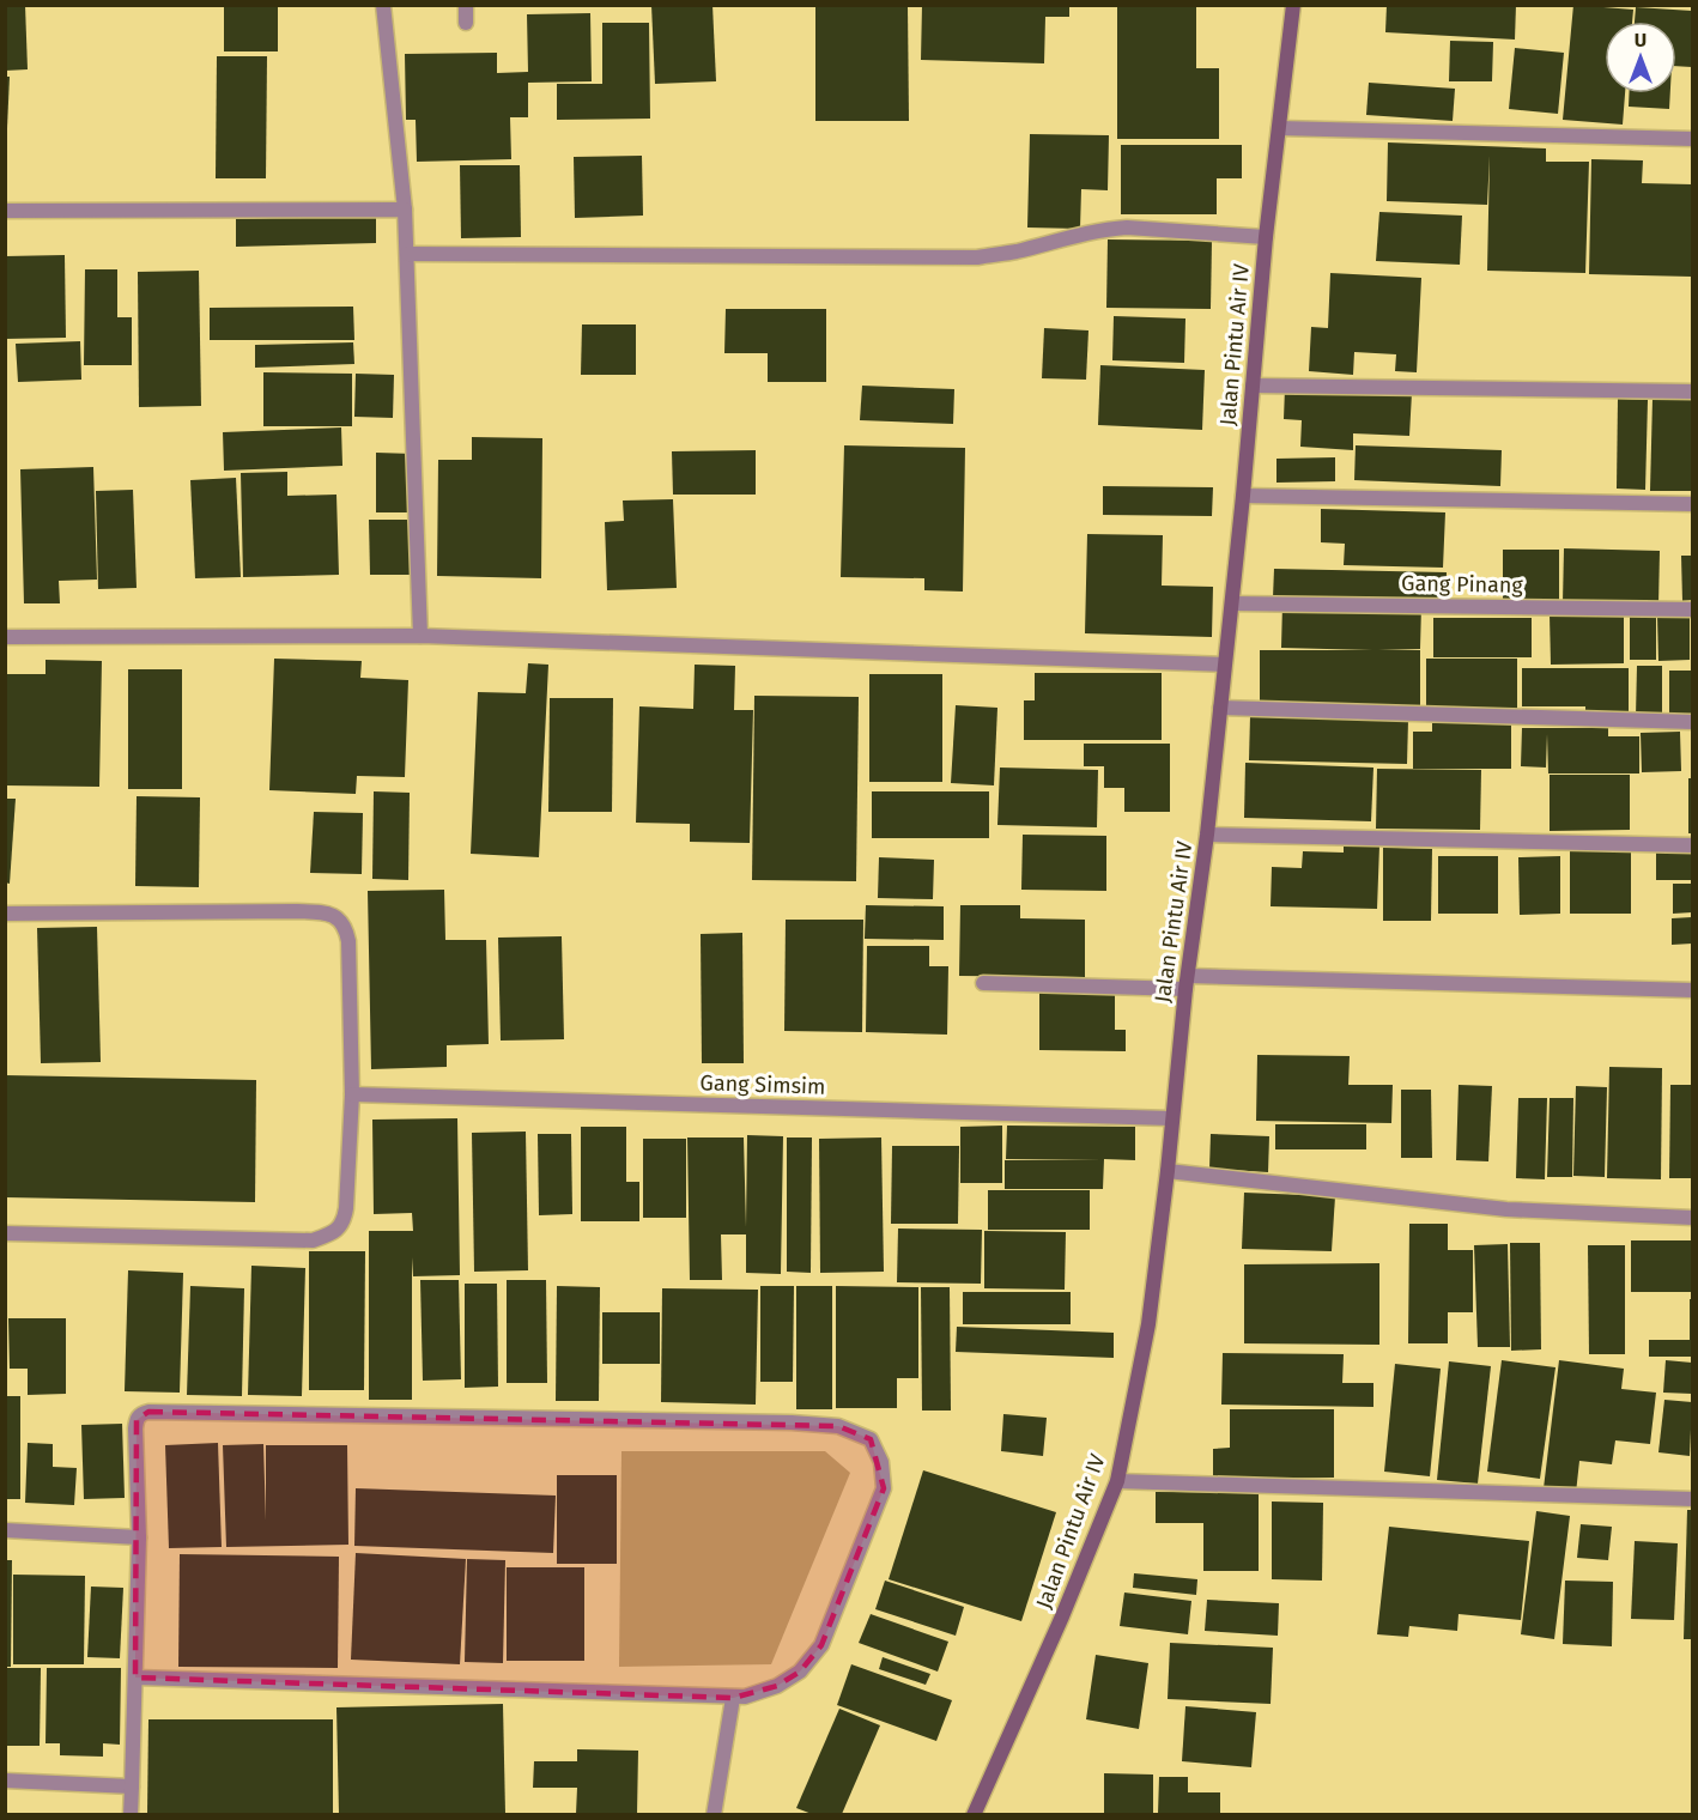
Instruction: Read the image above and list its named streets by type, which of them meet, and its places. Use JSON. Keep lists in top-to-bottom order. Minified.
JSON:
{"streets":{"main road":["Jalan Pintu Air IV"],"street":["Gang Pinang","Gang Simsim"]},"crossings":[["Jalan Pintu Air IV","Gang Pinang"],["Jalan Pintu Air IV","Gang Simsim"]],"north":"top"}
